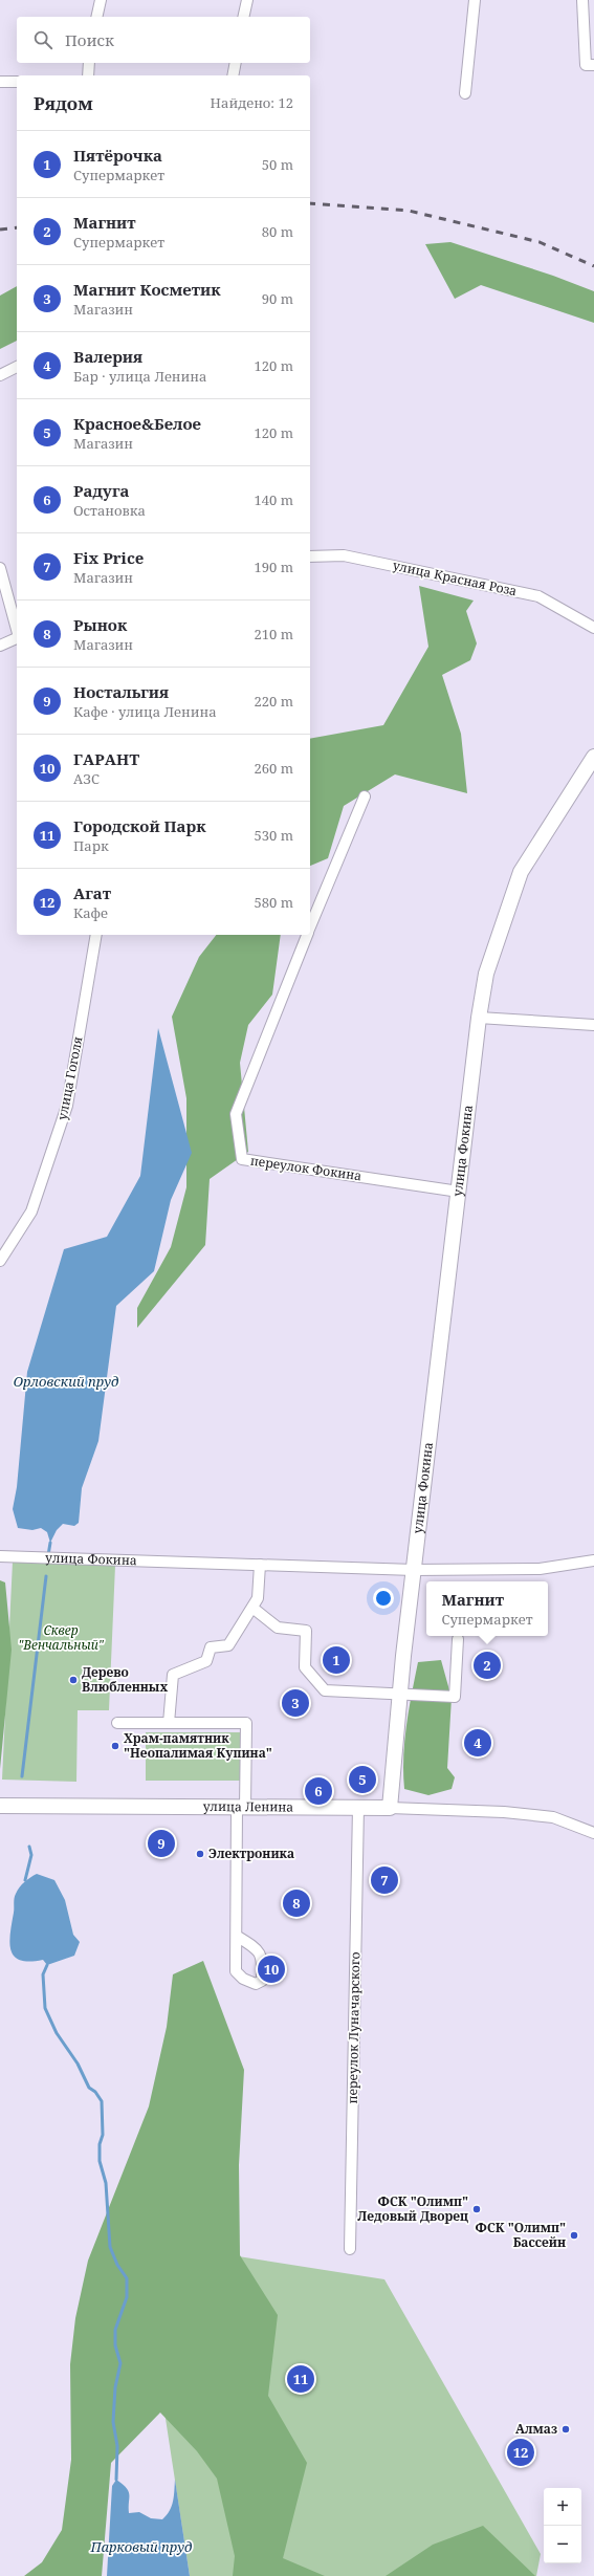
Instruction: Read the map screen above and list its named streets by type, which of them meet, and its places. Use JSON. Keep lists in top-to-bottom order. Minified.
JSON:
{"streets":{"main road":["улица Фокина","улица Ленина"],"street":["улица Красная Роза","улица Гоголя","переулок Фокина","переулок Луначарского"]},"crossings":[["улица Фокина","переулок Фокина"],["улица Фокина","улица Ленина"],["улица Ленина","переулок Луначарского"]],"water":["Орловский пруд","Парковый пруд"],"parks":["Сквер \"Венчальный\""],"places":["Дерево Влюбленных","Храм-памятник \"Неопалимая Купина\"","Электроника","ФСК \"Олимп\" Ледовый Дворец","ФСК \"Олимп\" Бассейн","Алмаз"],"page":{"search":"Поиск","heading":["Рядом","Найдено: 12"],"list":[{"mark":"1","name":"Пятёрочка","note":"Супермаркет","value":"50 m"},{"mark":"2","name":"Магнит","note":"Супермаркет","value":"80 m"},{"mark":"3","name":"Магнит Косметик","note":"Магазин","value":"90 m"},{"mark":"4","name":"Валерия","note":"Бар · улица Ленина","value":"120 m"},{"mark":"5","name":"Красное&Белое","note":"Магазин","value":"120 m"},{"mark":"6","name":"Радуга","note":"Остановка","value":"140 m"},{"mark":"7","name":"Fix Price","note":"Магазин","value":"190 m"},{"mark":"8","name":"Рынок","note":"Магазин","value":"210 m"},{"mark":"9","name":"Ностальгия","note":"Кафе · улица Ленина","value":"220 m"},{"mark":"10","name":"ГАРАНТ","note":"АЗС","value":"260 m"},{"mark":"11","name":"Городской Парк","note":"Парк","value":"530 m"},{"mark":"12","name":"Агат","note":"Кафе","value":"580 m"}],"popup":["Магнит","Супермаркет"],"pins":["1","2","3","4","5","6","9","7","8","10","11","12"],"map_buttons":["+","−"]}}
